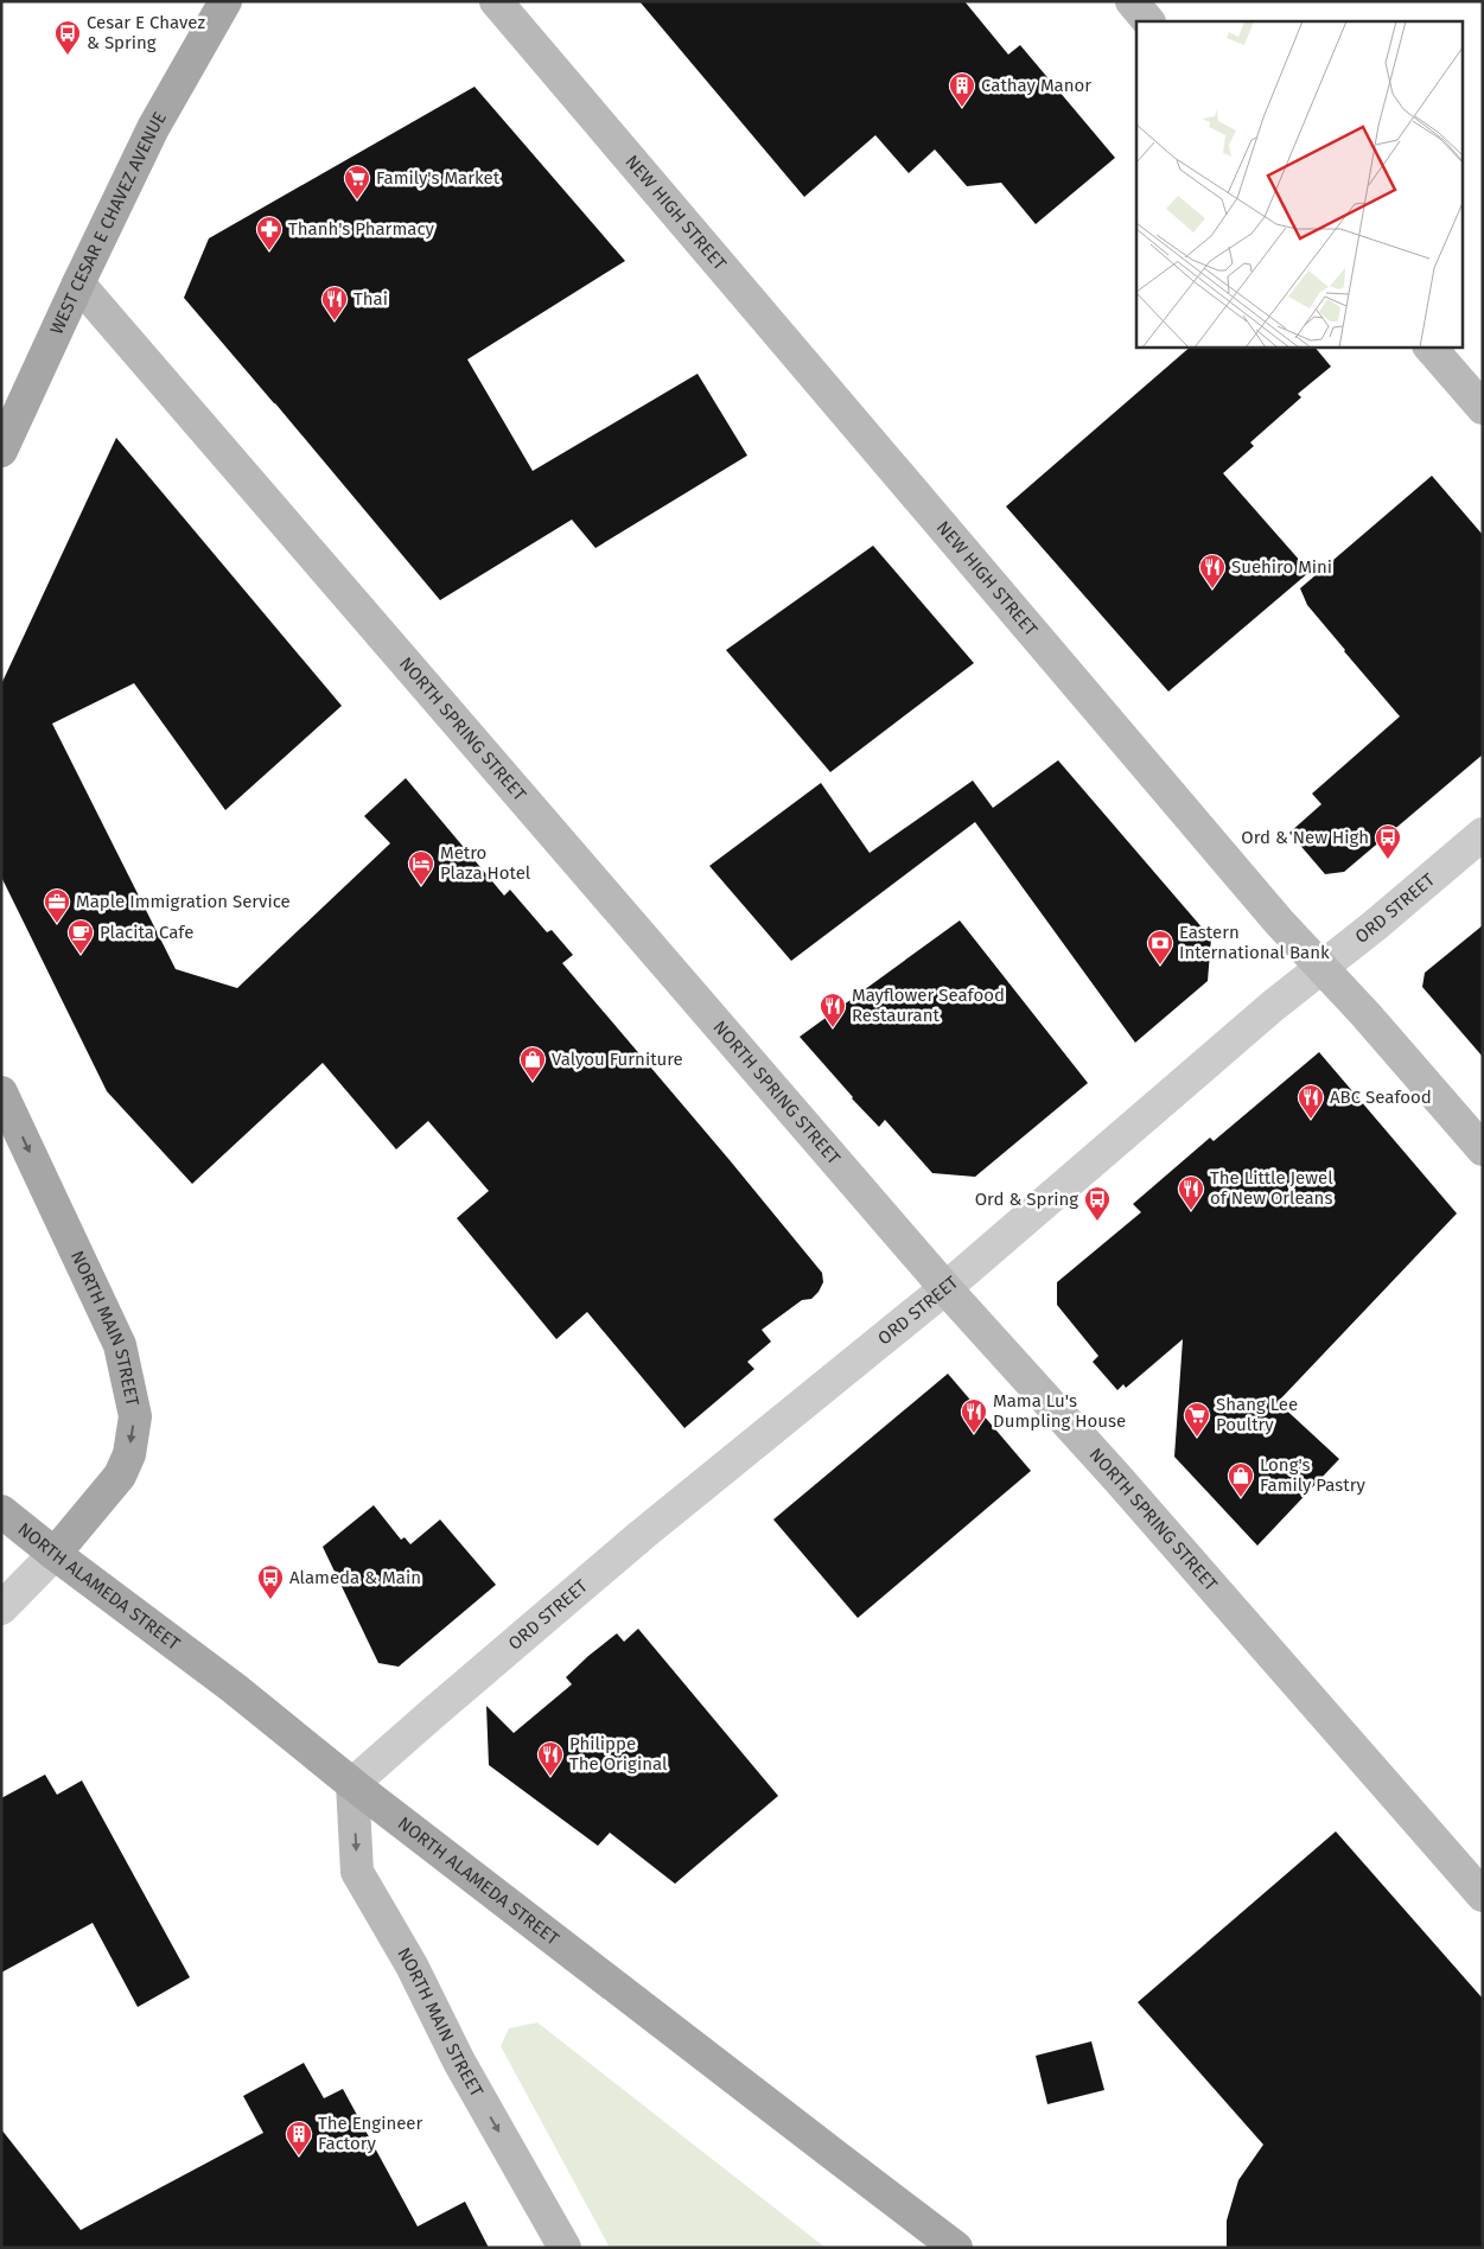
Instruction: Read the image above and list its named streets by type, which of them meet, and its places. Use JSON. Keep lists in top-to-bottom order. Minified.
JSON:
{"streets":{"main road":["WEST CESAR E CHAVEZ AVENUE","NORTH MAIN STREET","NORTH ALAMEDA STREET"],"street":["NEW HIGH STREET","NORTH SPRING STREET","ORD STREET"]},"crossings":[["NEW HIGH STREET","ORD STREET"],["WEST CESAR E CHAVEZ AVENUE","NORTH SPRING STREET"],["NORTH SPRING STREET","ORD STREET"],["ORD STREET","NORTH MAIN STREET"],["ORD STREET","NORTH ALAMEDA STREET"],["NORTH MAIN STREET","NORTH ALAMEDA STREET"]],"one_way":["NORTH MAIN STREET"],"places":{"bus stop":["Cesar E Chavez & Spring","Ord & New High","Ord & Spring","Alameda & Main"],"building":["Cathay Manor","The Engineer Factory"],"supermarket":["Family's Market","Shang Lee Poultry"],"pharmacy":["Thanh's Pharmacy"],"restaurant":["Thai","Suehiro Mini","Mayflower Seafood Restaurant","ABC Seafood","The Little Jewel of New Orleans","Mama Lu's Dumpling House","Philippe The Original"],"hotel":["Metro Plaza Hotel"],"office":["Maple Immigration Service"],"cafe":["Placita Cafe"],"bank":["Eastern International Bank"],"shop":["Valyou Furniture","Long's Family Pastry"]}}
